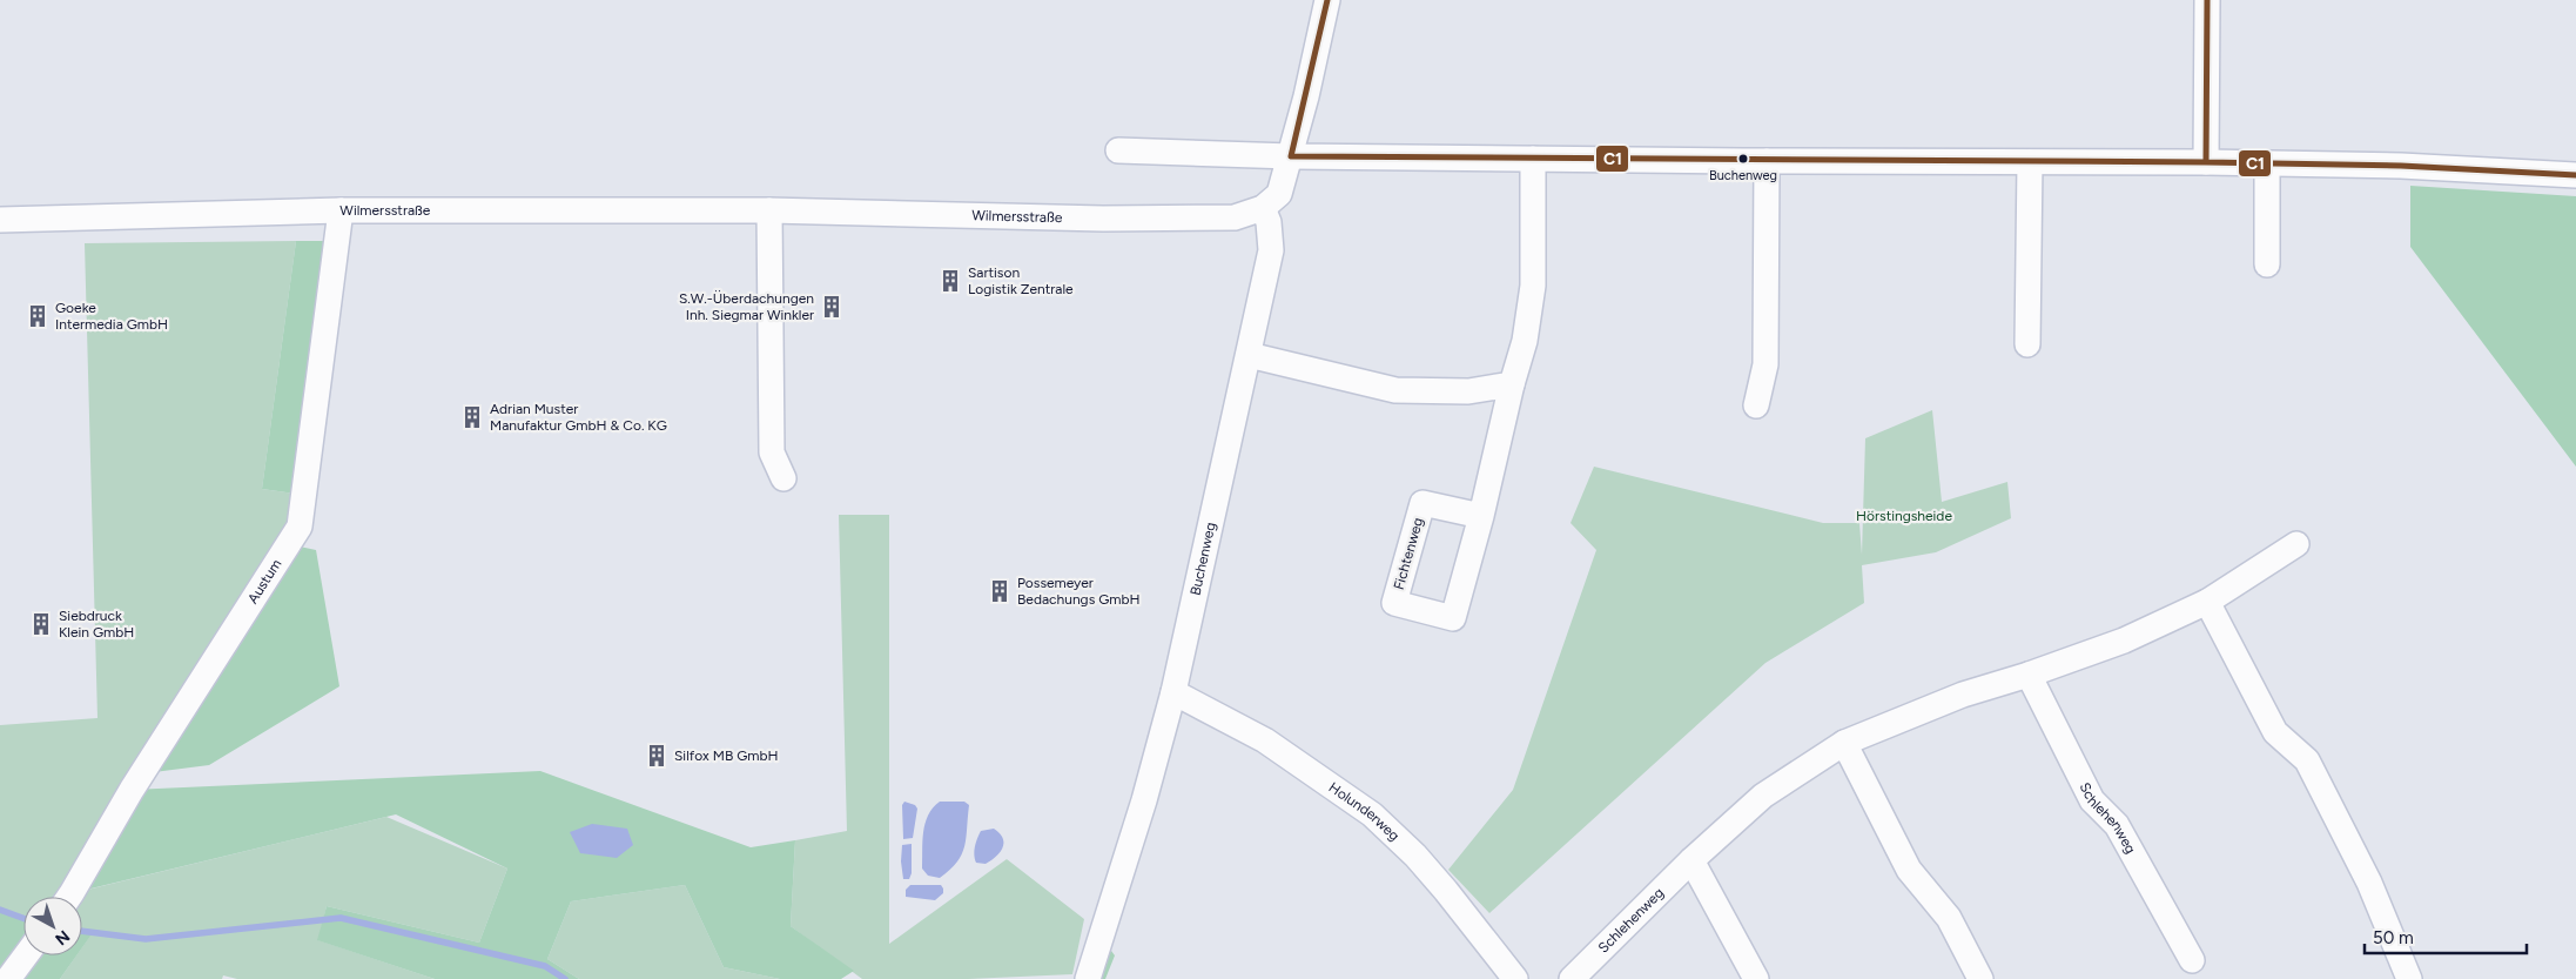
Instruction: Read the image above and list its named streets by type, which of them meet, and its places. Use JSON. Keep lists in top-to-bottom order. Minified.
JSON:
{"streets":{"street":["Wilmersstraße","Fichtenweg","Buchenweg","Austum","Holunderweg","Schlehenweg"]},"crossings":[["Wilmersstraße","Buchenweg"],["Wilmersstraße","Austum"],["Buchenweg","Holunderweg"]],"parks":["Hörstingsheide"],"places":{"other":["Buchenweg"],"building":["Sartison Logistik Zentrale","S.W.-Überdachungen Inh. Siegmar Winkler","Goeke Intermedia GmbH","Adrian Muster Manufaktur GmbH & Co. KG","Possemeyer Bedachungs GmbH","Siebdruck Klein GmbH","Silfox MB GmbH"]},"lines":["transit line C1"],"scale_bar":"50 m","north":"bottom right"}
